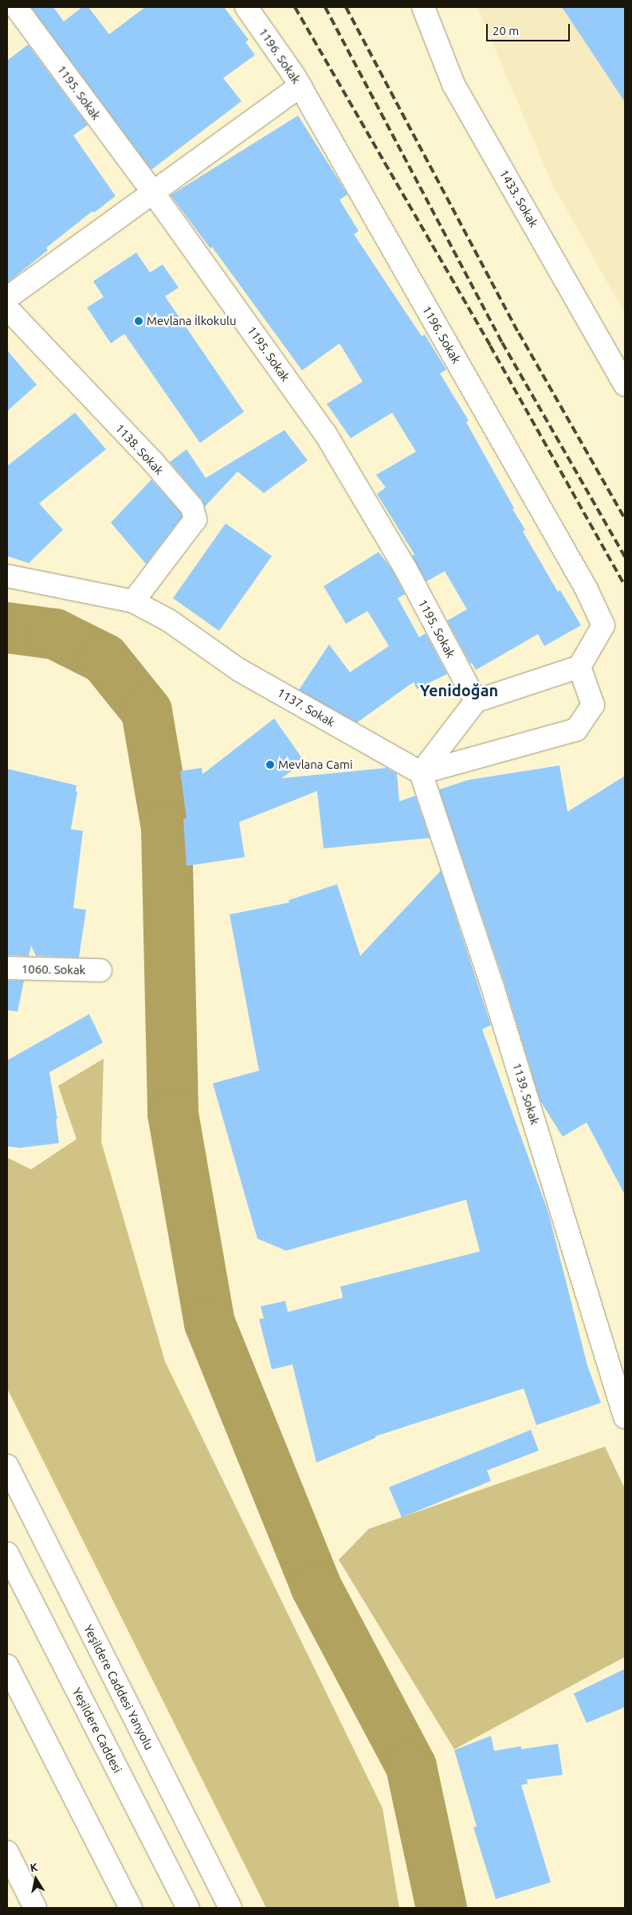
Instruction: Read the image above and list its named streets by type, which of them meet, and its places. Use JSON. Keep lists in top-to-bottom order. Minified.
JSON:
{"streets":{"main road":["1196. Sokak","1195. Sokak","1433. Sokak","1138. Sokak","1137. Sokak","1060. Sokak","1139. Sokak","Yeşildere Caddesi Yanyolu","Yeşildere Caddesi"]},"crossings":[["1138. Sokak","1137. Sokak"],["1137. Sokak","1139. Sokak"]],"districts":["Yenidoğan"],"places":["Mevlana İlkokulu","Mevlana Cami"],"scale_bar":"20 m","north":"top"}
